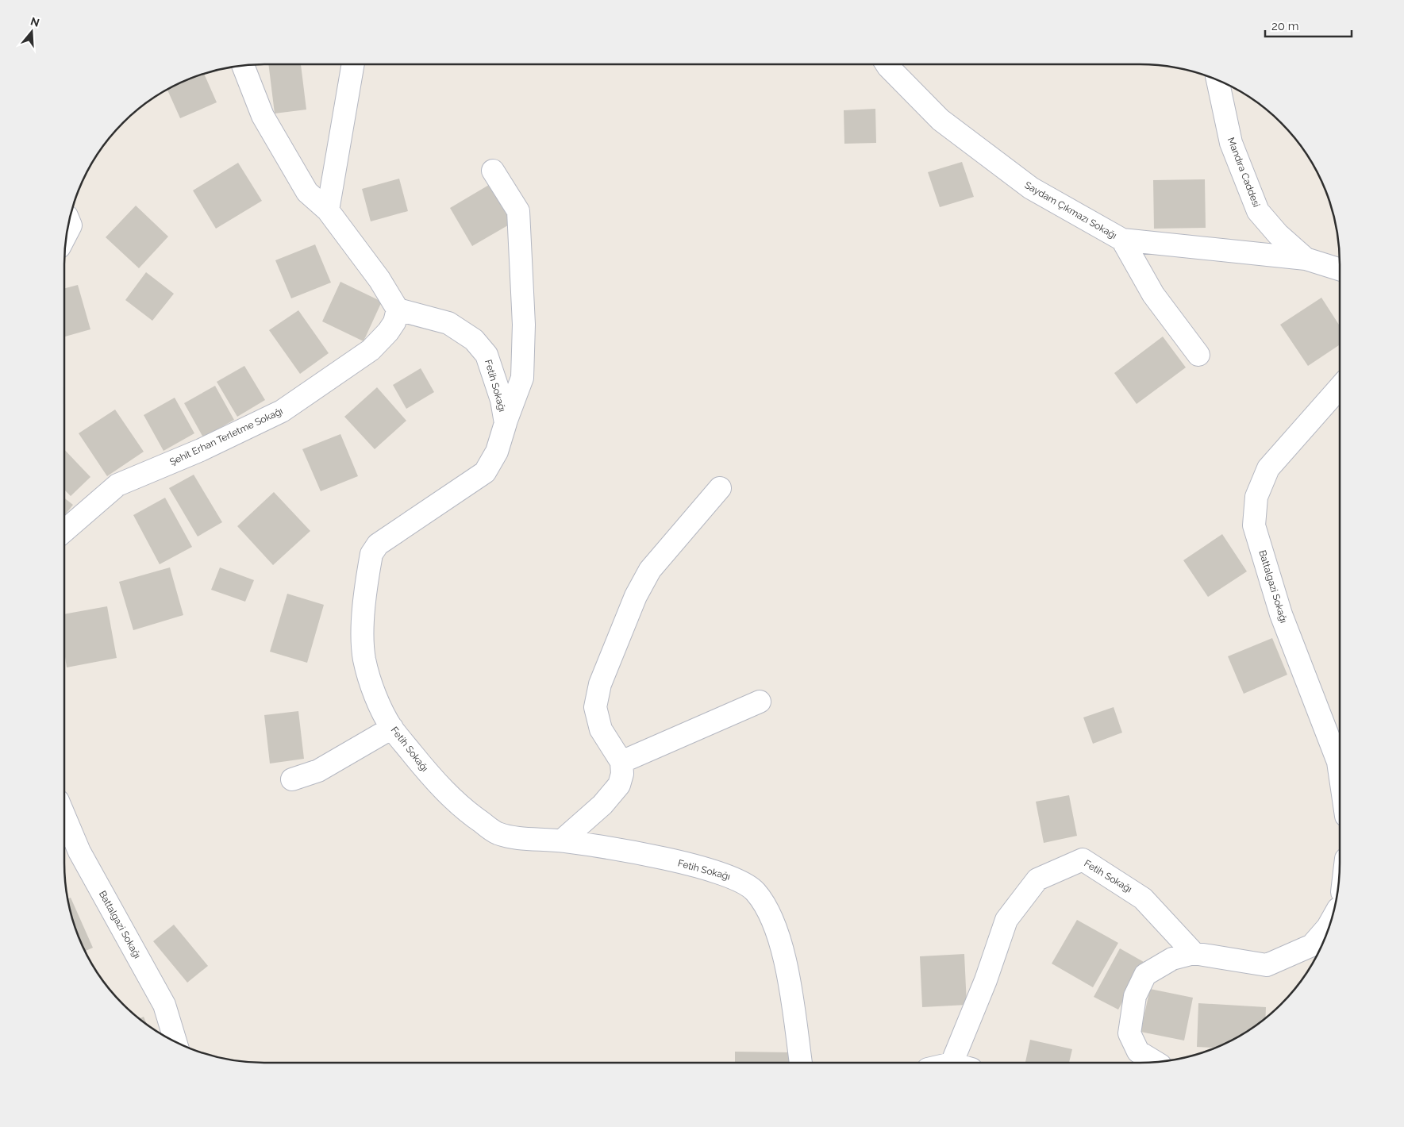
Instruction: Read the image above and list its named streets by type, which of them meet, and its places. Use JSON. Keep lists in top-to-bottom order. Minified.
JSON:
{"streets":{"street":["Mandıra Caddesi","Saydam Çıkmazı Sokağı","Fetih Sokağı","Şehit Erhan Terletme Sokağı","Battalgazi Sokağı"]},"crossings":[["Mandıra Caddesi","Saydam Çıkmazı Sokağı"],["Fetih Sokağı","Şehit Erhan Terletme Sokağı"]],"scale_bar":"20 m","north":"top"}
